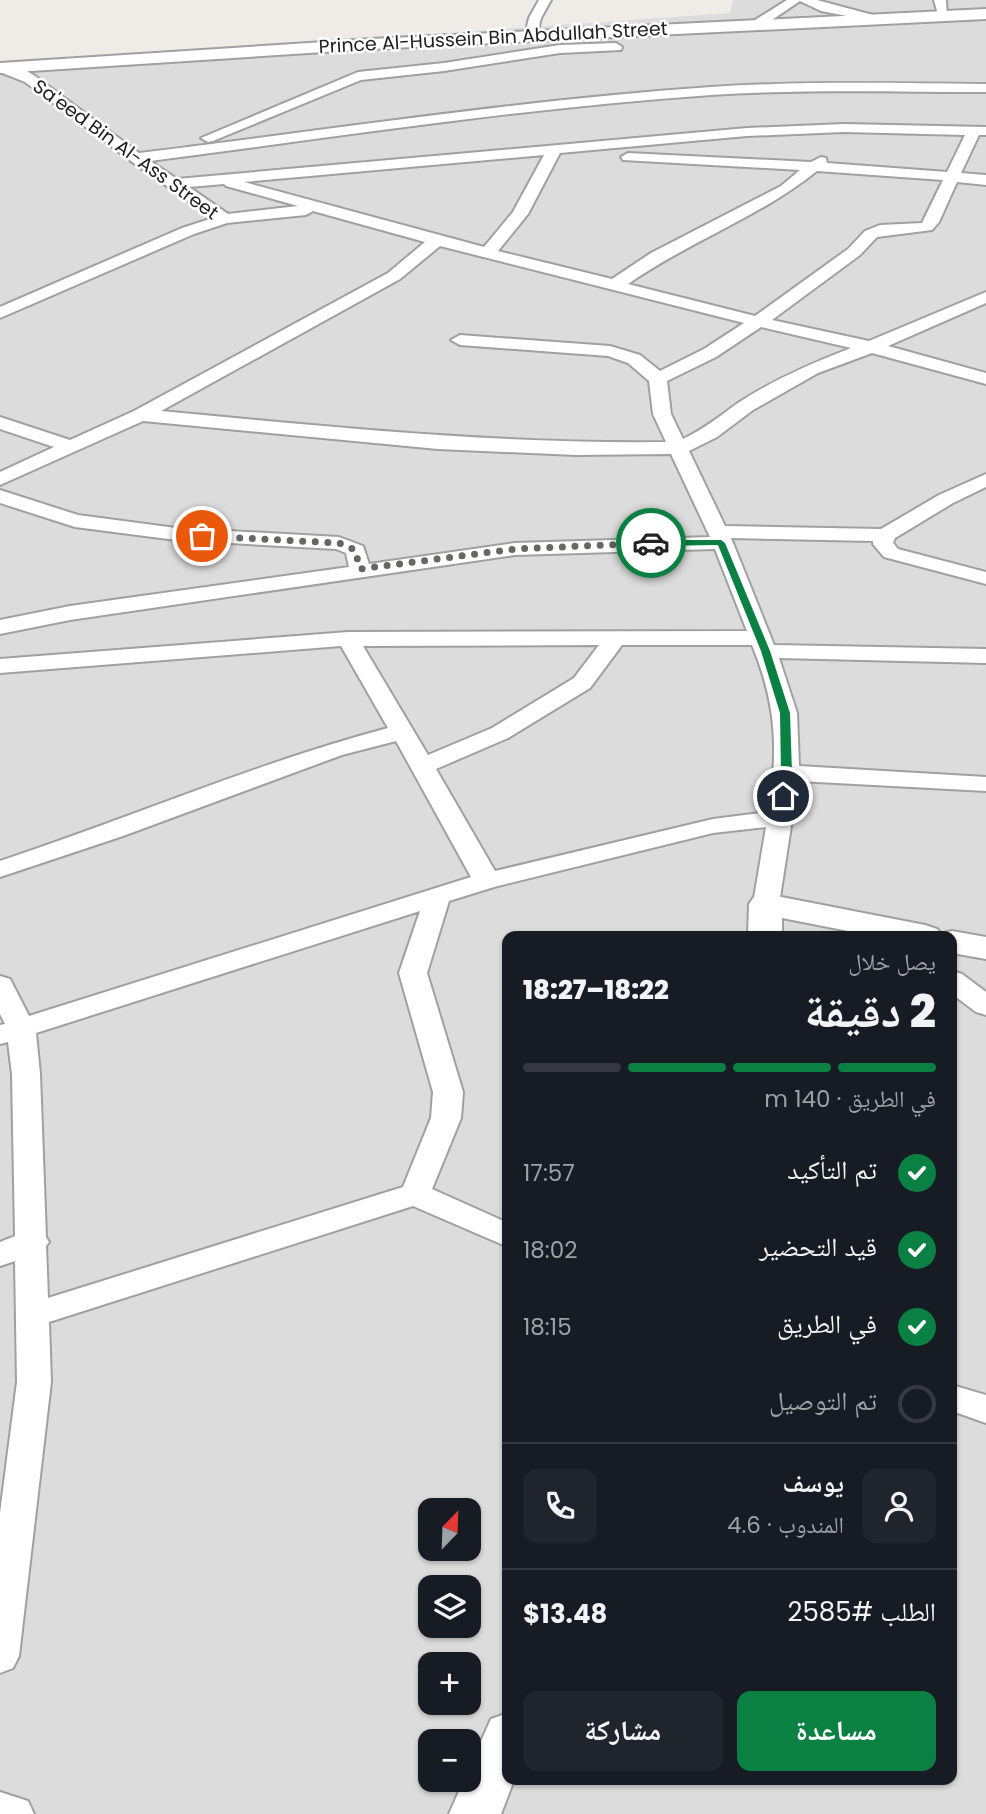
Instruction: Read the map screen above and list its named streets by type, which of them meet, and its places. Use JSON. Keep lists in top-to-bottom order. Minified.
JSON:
{"streets":{"street":["Prince Al-Hussein Bin Abdullah Street","Sa'eed Bin Al-Ass Street"]},"crossings":[["Prince Al-Hussein Bin Abdullah Street","Sa'eed Bin Al-Ass Street"]],"north":"top right","page":{"heading":["2 دقيقة","يصل خلال","18:22–18:27"],"panel":["يوسف","المندوب · 4.6","الطلب #2585","$13.48"],"bar":"في الطريق · 140 m","list":[["تم التأكيد","17:57"],["قيد التحضير","18:02"],["في الطريق","18:15"],"تم التوصيل"],"map_buttons":["+","−"],"buttons":["مساعدة","مشاركة"]}}
